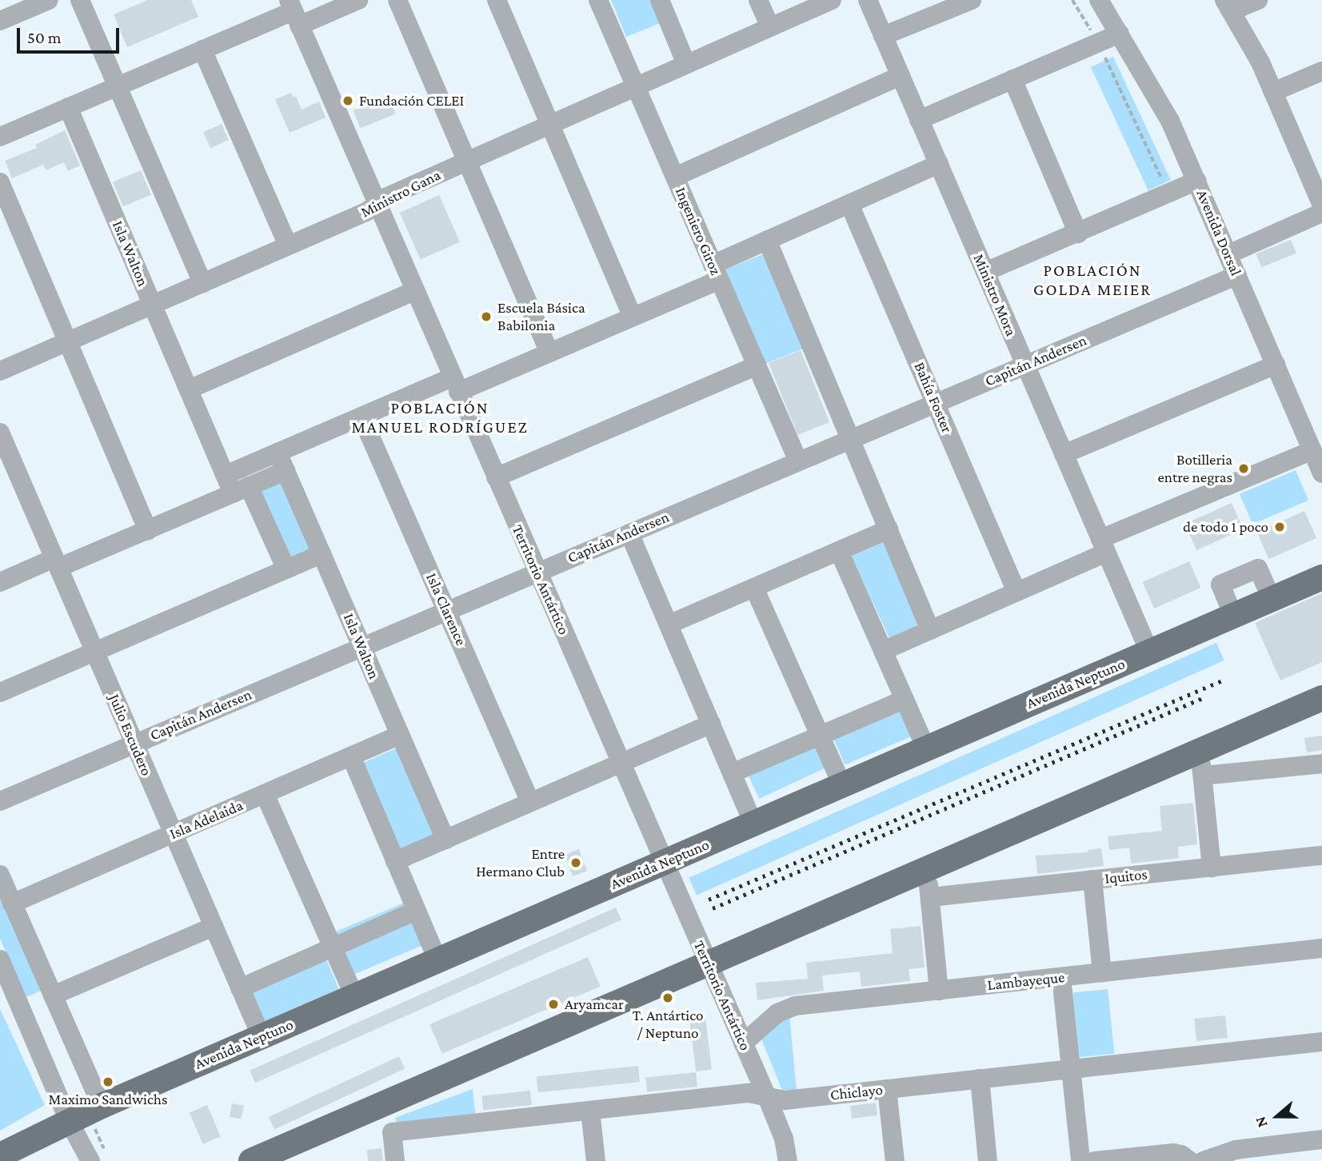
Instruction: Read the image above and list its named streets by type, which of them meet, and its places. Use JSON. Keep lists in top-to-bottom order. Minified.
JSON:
{"streets":{"main road":["Avenida Neptuno"],"street":["Ministro Gana","Ingeniero Giroz","Avenida Dorsal","Isla Walton","Ministro Mora","Capitán Andersen","Bahía Foster","Territorio Antártico","Isla Clarence","Julio Escudero","Isla Adelaida","Iquitos","Lambayeque","Chiclayo"]},"crossings":[["Ministro Gana","Ingeniero Giroz"],["Ministro Gana","Isla Walton"],["Ministro Gana","Territorio Antártico"],["Ingeniero Giroz","Capitán Andersen"],["Avenida Dorsal","Capitán Andersen"],["Isla Walton","Capitán Andersen"],["Isla Walton","Isla Adelaida"],["Ministro Mora","Capitán Andersen"],["Ministro Mora","Avenida Neptuno"],["Capitán Andersen","Bahía Foster"],["Capitán Andersen","Territorio Antártico"],["Capitán Andersen","Isla Clarence"],["Capitán Andersen","Julio Escudero"],["Territorio Antártico","Avenida Neptuno"],["Territorio Antártico","Lambayeque"],["Territorio Antártico","Chiclayo"],["Avenida Neptuno","Julio Escudero"],["Julio Escudero","Isla Adelaida"]],"districts":["POBLACIÓN GOLDA MEIER","POBLACIÓN MANUEL RODRÍGUEZ"],"places":["Fundación CELEI","Escuela Básica Babilonia","Botilleria entre negras","de todo 1 poco","Entre Hermano Club","T. Antártico / Neptuno","Aryamcar","Maximo Sandwichs"],"scale_bar":"50 m","north":"left"}
